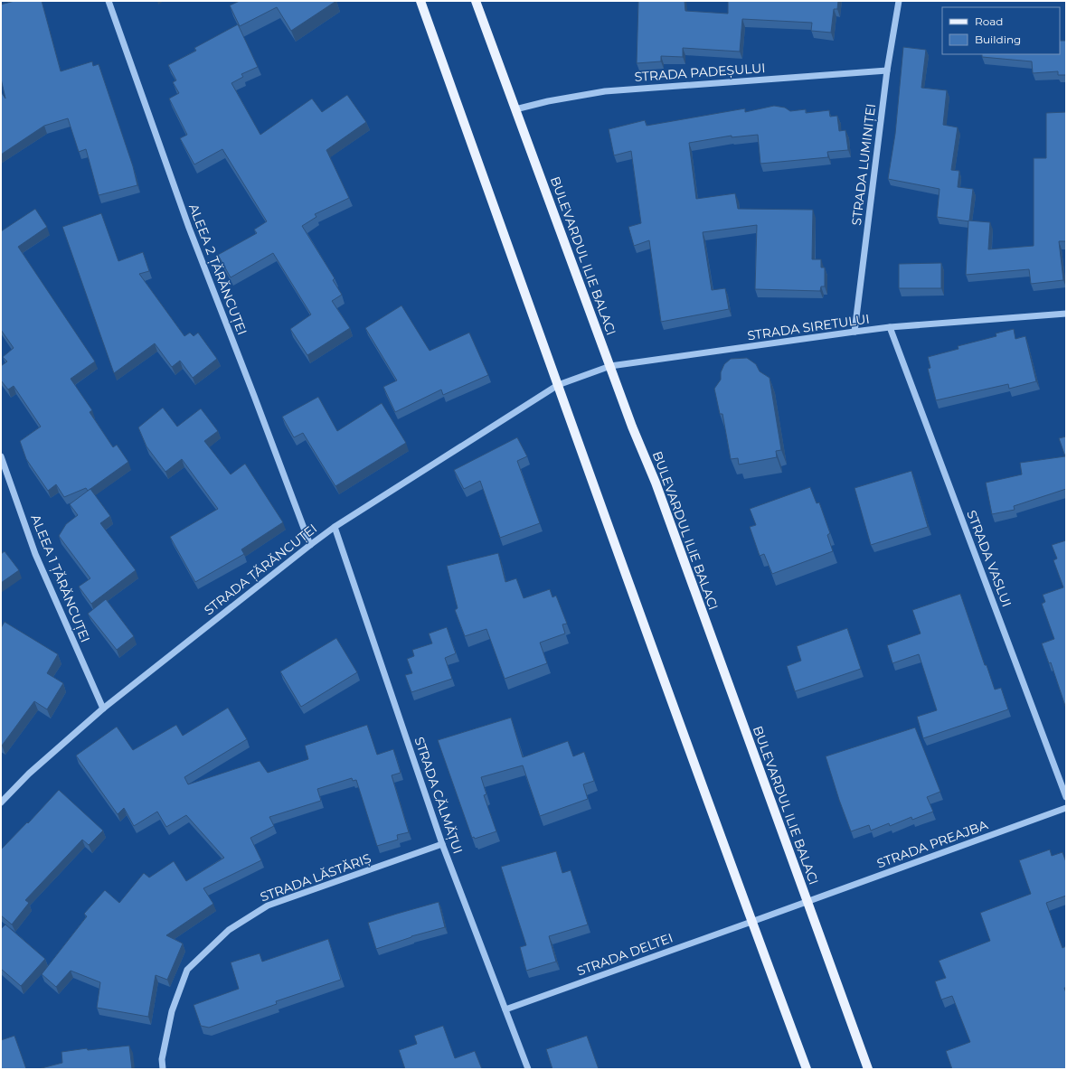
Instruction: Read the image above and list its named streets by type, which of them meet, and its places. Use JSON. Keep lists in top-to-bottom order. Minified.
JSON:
{"streets":{"main road":["BULEVARDUL ILIE BALACI"],"street":["STRADA PADEȘULUI","STRADA LUMINIȚEI","ALEEA 2 ȚĂRĂNCUȚEI","STRADA SIRETULUI","STRADA VASLUI","STRADA ȚĂRĂNCUȚEI","ALEEA 1 ȚĂRĂNCUȚEI","STRADA CĂLMĂȚUI","STRADA PREAJBA","STRADA LĂSTĂRIȘ","STRADA DELTEI"]},"crossings":[["STRADA PADEȘULUI","STRADA LUMINIȚEI"],["STRADA PADEȘULUI","BULEVARDUL ILIE BALACI"],["STRADA LUMINIȚEI","STRADA SIRETULUI"],["BULEVARDUL ILIE BALACI","STRADA SIRETULUI"],["BULEVARDUL ILIE BALACI","STRADA PREAJBA"],["ALEEA 2 ȚĂRĂNCUȚEI","STRADA ȚĂRĂNCUȚEI"],["STRADA SIRETULUI","STRADA VASLUI"],["STRADA SIRETULUI","STRADA ȚĂRĂNCUȚEI"],["STRADA ȚĂRĂNCUȚEI","ALEEA 1 ȚĂRĂNCUȚEI"],["STRADA ȚĂRĂNCUȚEI","STRADA CĂLMĂȚUI"],["STRADA CĂLMĂȚUI","STRADA LĂSTĂRIȘ"],["STRADA CĂLMĂȚUI","STRADA DELTEI"],["STRADA PREAJBA","STRADA DELTEI"]],"legend":["Road","Building"]}
